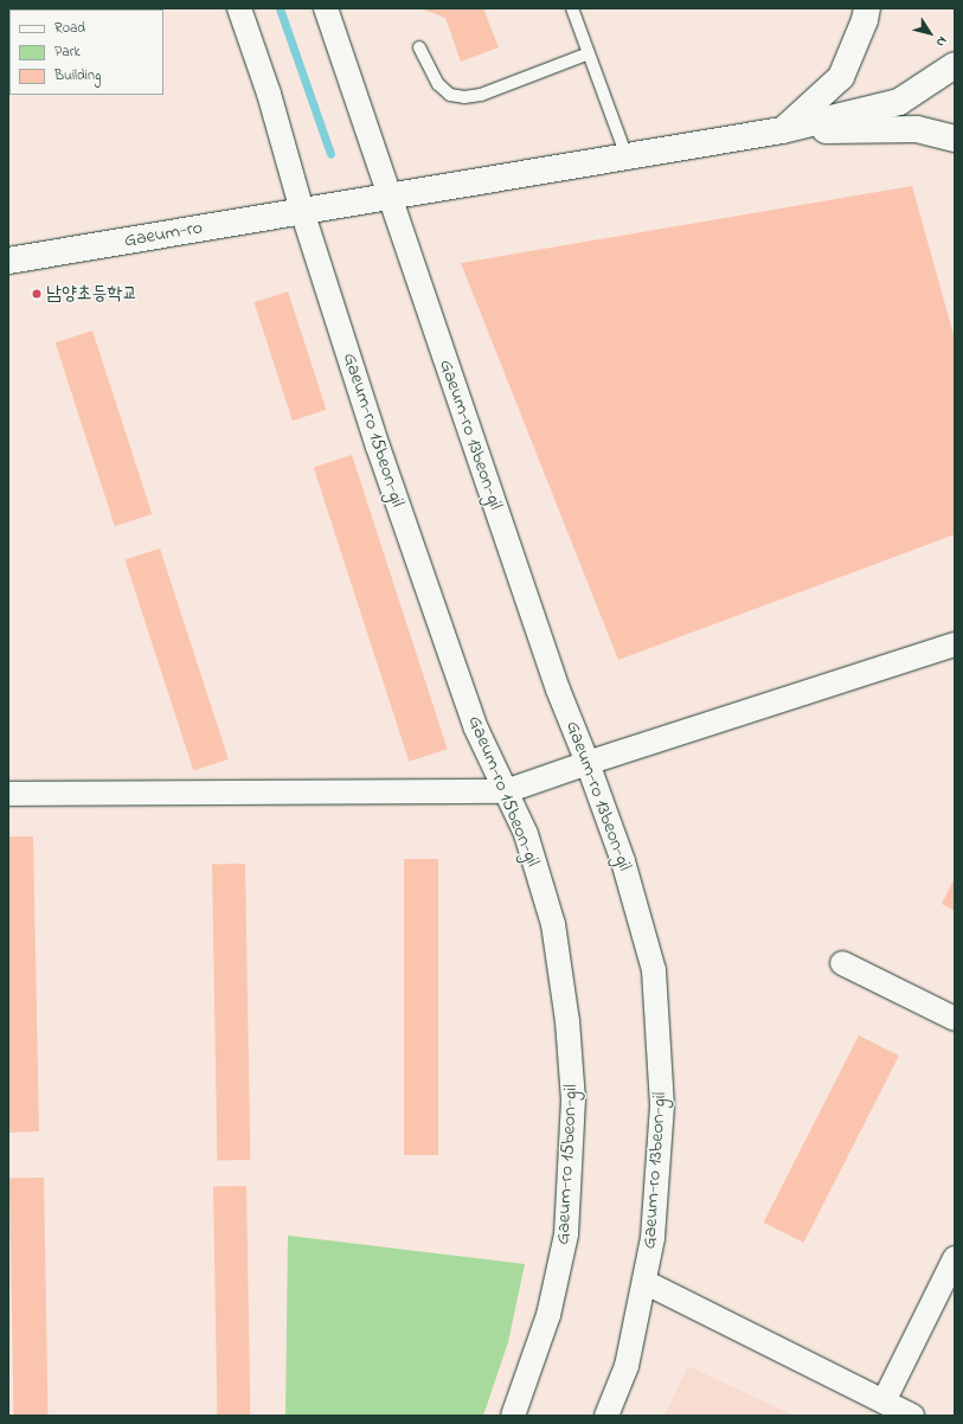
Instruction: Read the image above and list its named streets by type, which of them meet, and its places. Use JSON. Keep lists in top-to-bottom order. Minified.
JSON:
{"streets":{"street":["Gaeum-ro","Gaeum-ro 15beon-gil","Gaeum-ro 13beon-gil"]},"crossings":[["Gaeum-ro","Gaeum-ro 15beon-gil"],["Gaeum-ro","Gaeum-ro 13beon-gil"]],"places":["남양초등학교"],"legend":["Road","Park","Building"],"north":"bottom right"}
